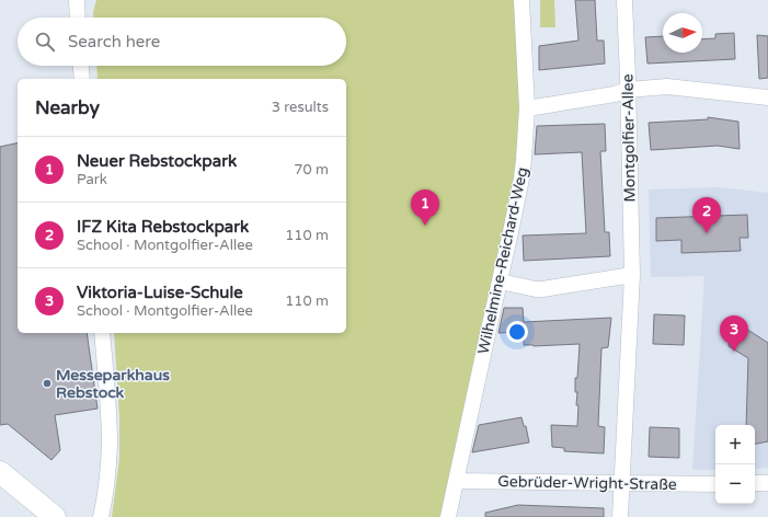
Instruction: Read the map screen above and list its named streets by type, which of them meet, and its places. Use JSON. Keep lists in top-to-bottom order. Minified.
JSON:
{"streets":{"street":["Montgolfier-Allee","Wilhelmine-Reichard-Weg","Gebrüder-Wright-Straße"]},"crossings":[["Montgolfier-Allee","Gebrüder-Wright-Straße"],["Wilhelmine-Reichard-Weg","Gebrüder-Wright-Straße"]],"places":["Messeparkhaus Rebstock"],"north":"right","page":{"search":"Search here","heading":["Nearby","3 results"],"list":[{"mark":"1","name":"Neuer Rebstockpark","note":"Park","value":"70 m"},{"mark":"2","name":"IFZ Kita Rebstockpark","note":"School · Montgolfier-Allee","value":"110 m"},{"mark":"3","name":"Viktoria-Luise-Schule","note":"School · Montgolfier-Allee","value":"110 m"}],"pins":["1","2","3"],"map_buttons":["+","−"]}}
